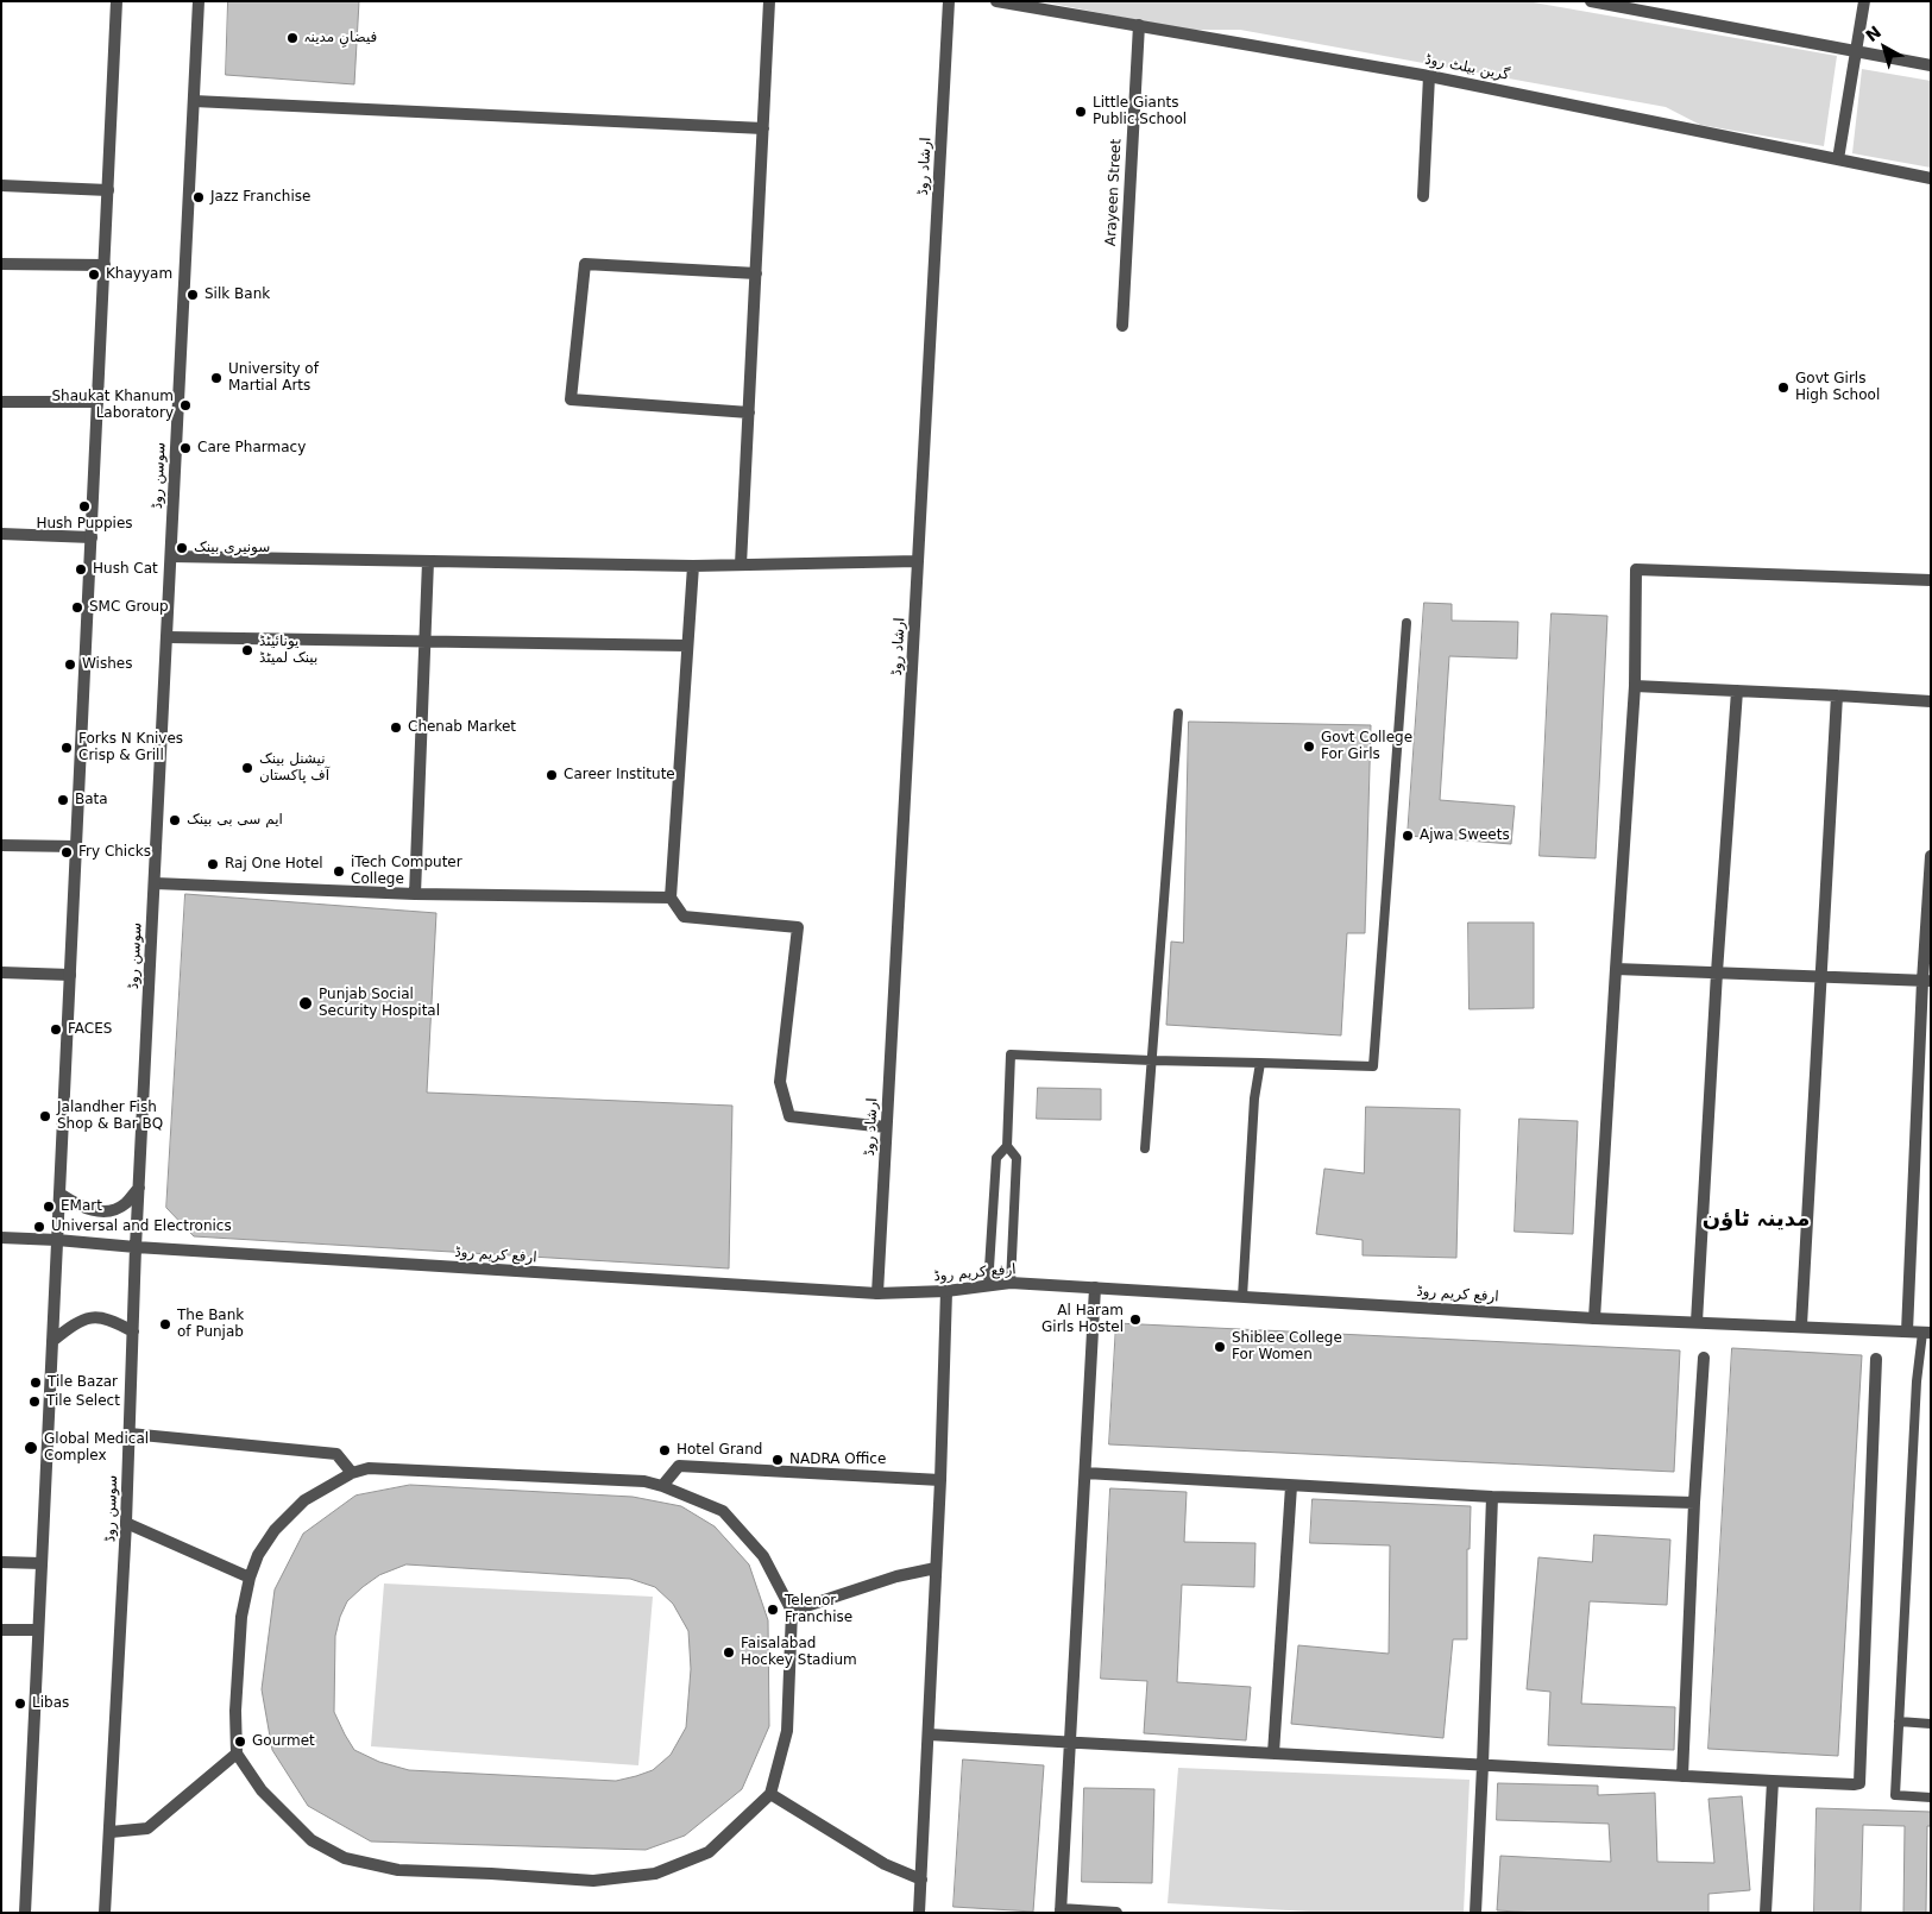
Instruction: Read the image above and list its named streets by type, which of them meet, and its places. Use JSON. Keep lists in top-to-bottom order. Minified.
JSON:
{"streets":{"street":["گرین بیلٹ روڈ","ارشاد روڈ","Arayeen Street","سوسن روڈ","ارفع کریم روڈ"]},"crossings":[["گرین بیلٹ روڈ","Arayeen Street"],["ارشاد روڈ","ارفع کریم روڈ"],["سوسن روڈ","ارفع کریم روڈ"]],"districts":["مدینہ ٹاؤن"],"places":["فیضانِ مدینہ","Little Giants Public School","Jazz Franchise","Khayyam","Silk Bank","University of Martial Arts","Govt Girls High School","Shaukat Khanum Laboratory","Care Pharmacy","Hush Puppies","سونیری بینک","Hush Cat","SMC Group","یونائیٹڈ بینک لمیٹڈ","Wishes","Chenab Market","Govt College For Girls","Forks N Knives Crisp & Grill","نیشنل بینک آف پاکستان","Career Institute","Bata","ایم سی بی بینک","Ajwa Sweets","Fry Chicks","Raj One Hotel","iTech Computer College","Punjab Social Security Hospital","FACES","Jalandher Fish Shop & Bar BQ","EMart","Universal and Electronics","Al Haram Girls Hostel","The Bank of Punjab","Shiblee College For Women","Tile Bazar","Tile Select","Global Medical Complex","Hotel Grand","NADRA Office","Telenor Franchise","Faisalabad Hockey Stadium","Libas","Gourmet"],"north":"top left"}
